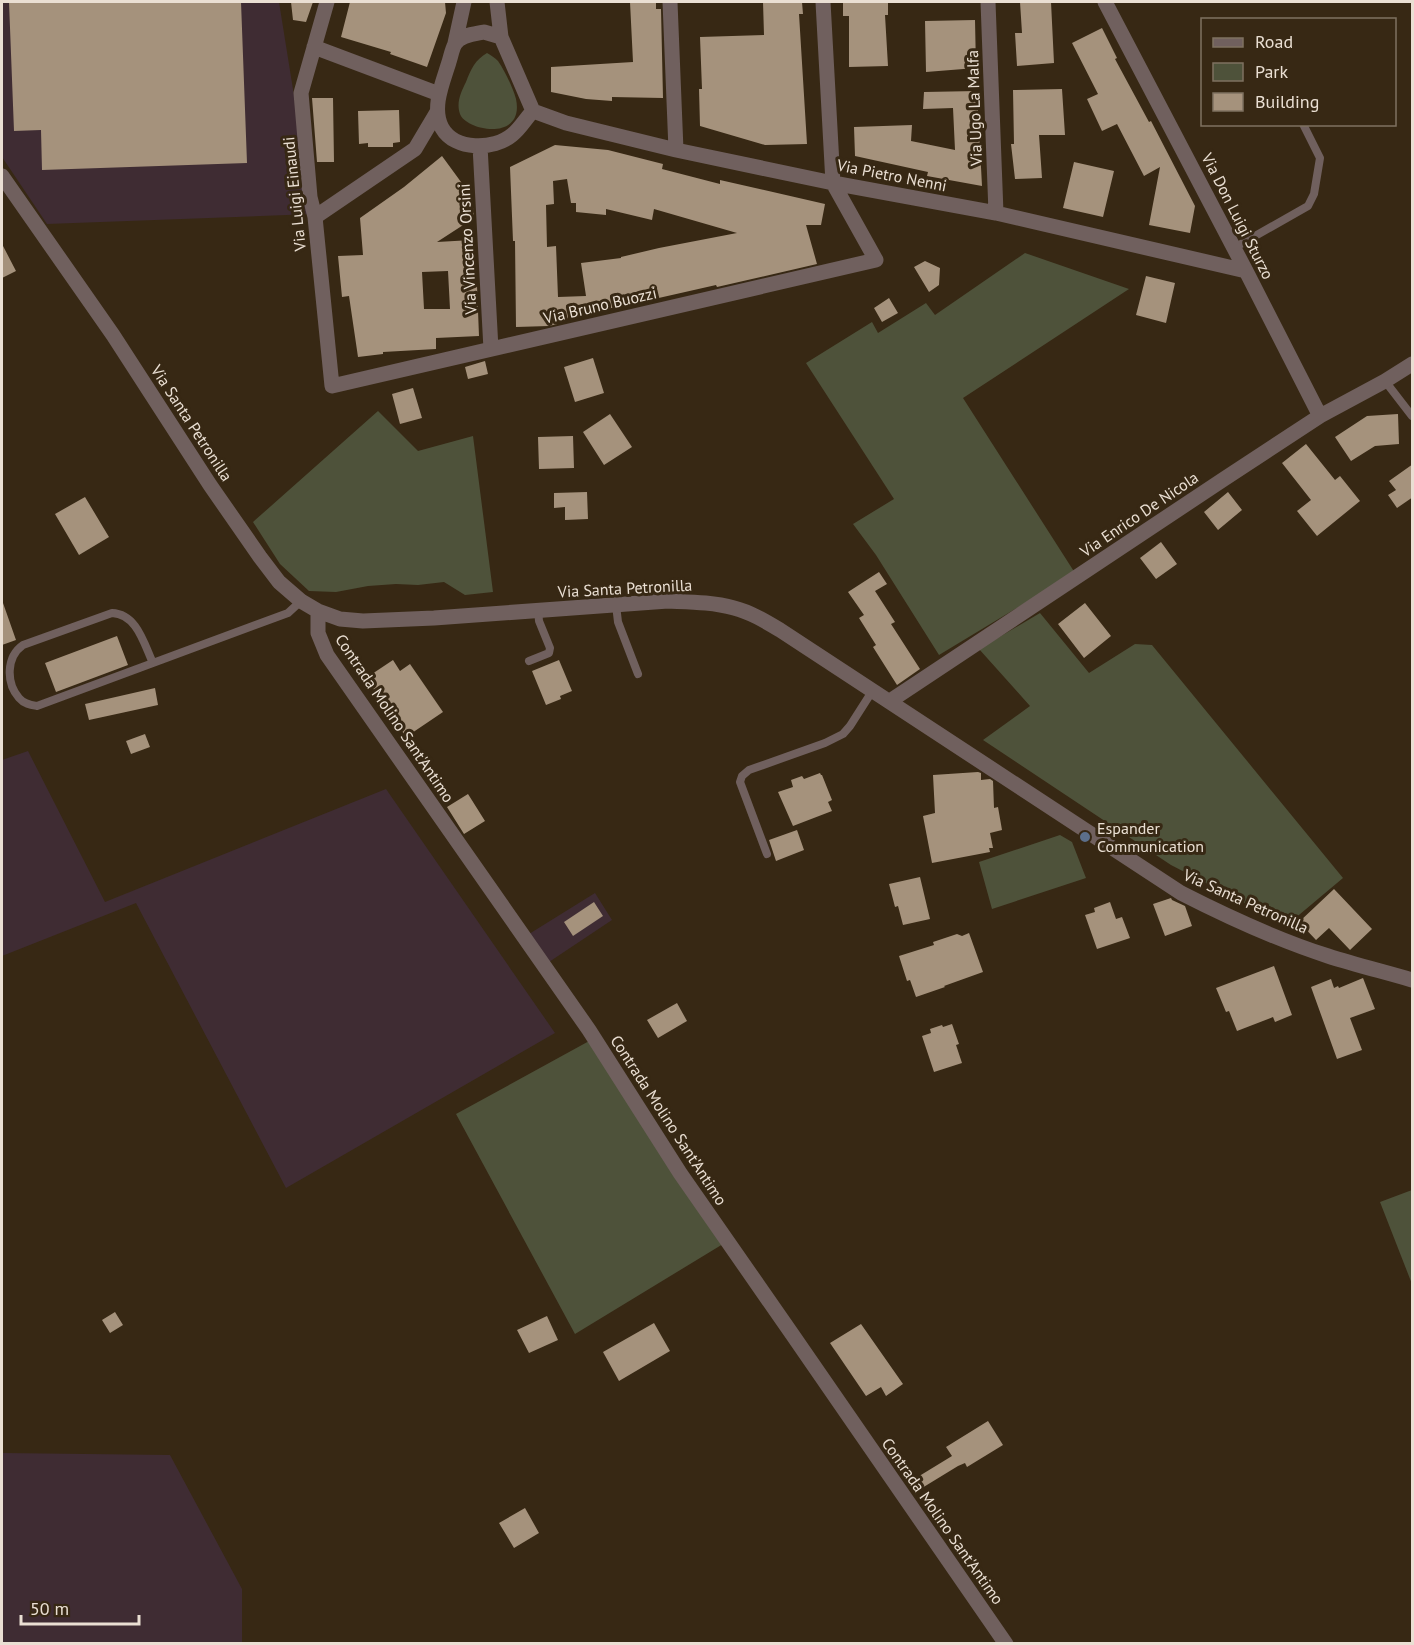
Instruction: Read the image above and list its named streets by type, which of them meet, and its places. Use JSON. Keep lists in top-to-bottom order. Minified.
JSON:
{"streets":{"street":["Via Ugo La Malfa","Via Pietro Nenni","Via Luigi Einaudi","Via Don Luigi Sturzo","Via Vincenzo Orsini","Via Bruno Buozzi","Via Santa Petronilla","Via Enrico De Nicola","Contrada Molino Sant'Antimo"]},"crossings":[["Via Ugo La Malfa","Via Pietro Nenni"],["Via Pietro Nenni","Via Don Luigi Sturzo"],["Via Pietro Nenni","Via Vincenzo Orsini"],["Via Pietro Nenni","Via Bruno Buozzi"],["Via Luigi Einaudi","Via Bruno Buozzi"],["Via Don Luigi Sturzo","Via Enrico De Nicola"],["Via Vincenzo Orsini","Via Bruno Buozzi"],["Via Santa Petronilla","Via Enrico De Nicola"],["Via Santa Petronilla","Contrada Molino Sant'Antimo"]],"places":["Espander Communication"],"legend":["Road","Park","Building"],"scale_bar":"50 m"}
